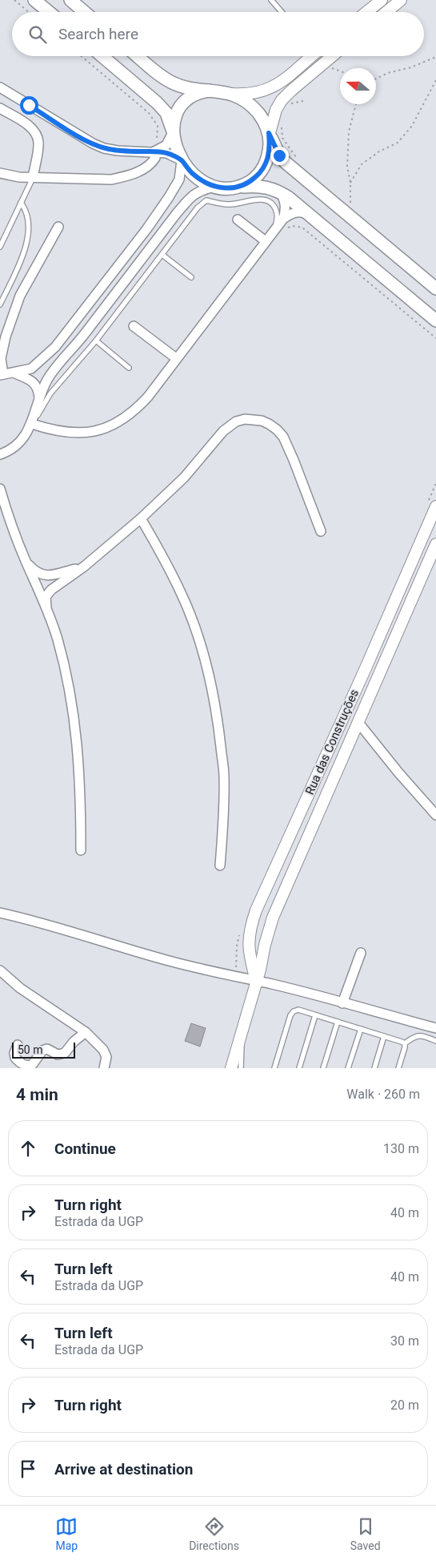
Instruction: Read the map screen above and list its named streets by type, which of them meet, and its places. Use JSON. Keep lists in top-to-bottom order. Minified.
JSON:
{"streets":{"street":["Rua das Construções"]},"scale_bar":"50 m","north":"left","page":{"search":"Search here","scale":"50 m","heading":["4 min","Walk · 260 m"],"list":[["Continue","130 m"],["Turn right","Estrada da UGP","40 m"],["Turn left","Estrada da UGP","40 m"],["Turn left","Estrada da UGP","30 m"],["Turn right","20 m"],"Arrive at destination"],"nav":["Map","Directions","Saved"]}}
